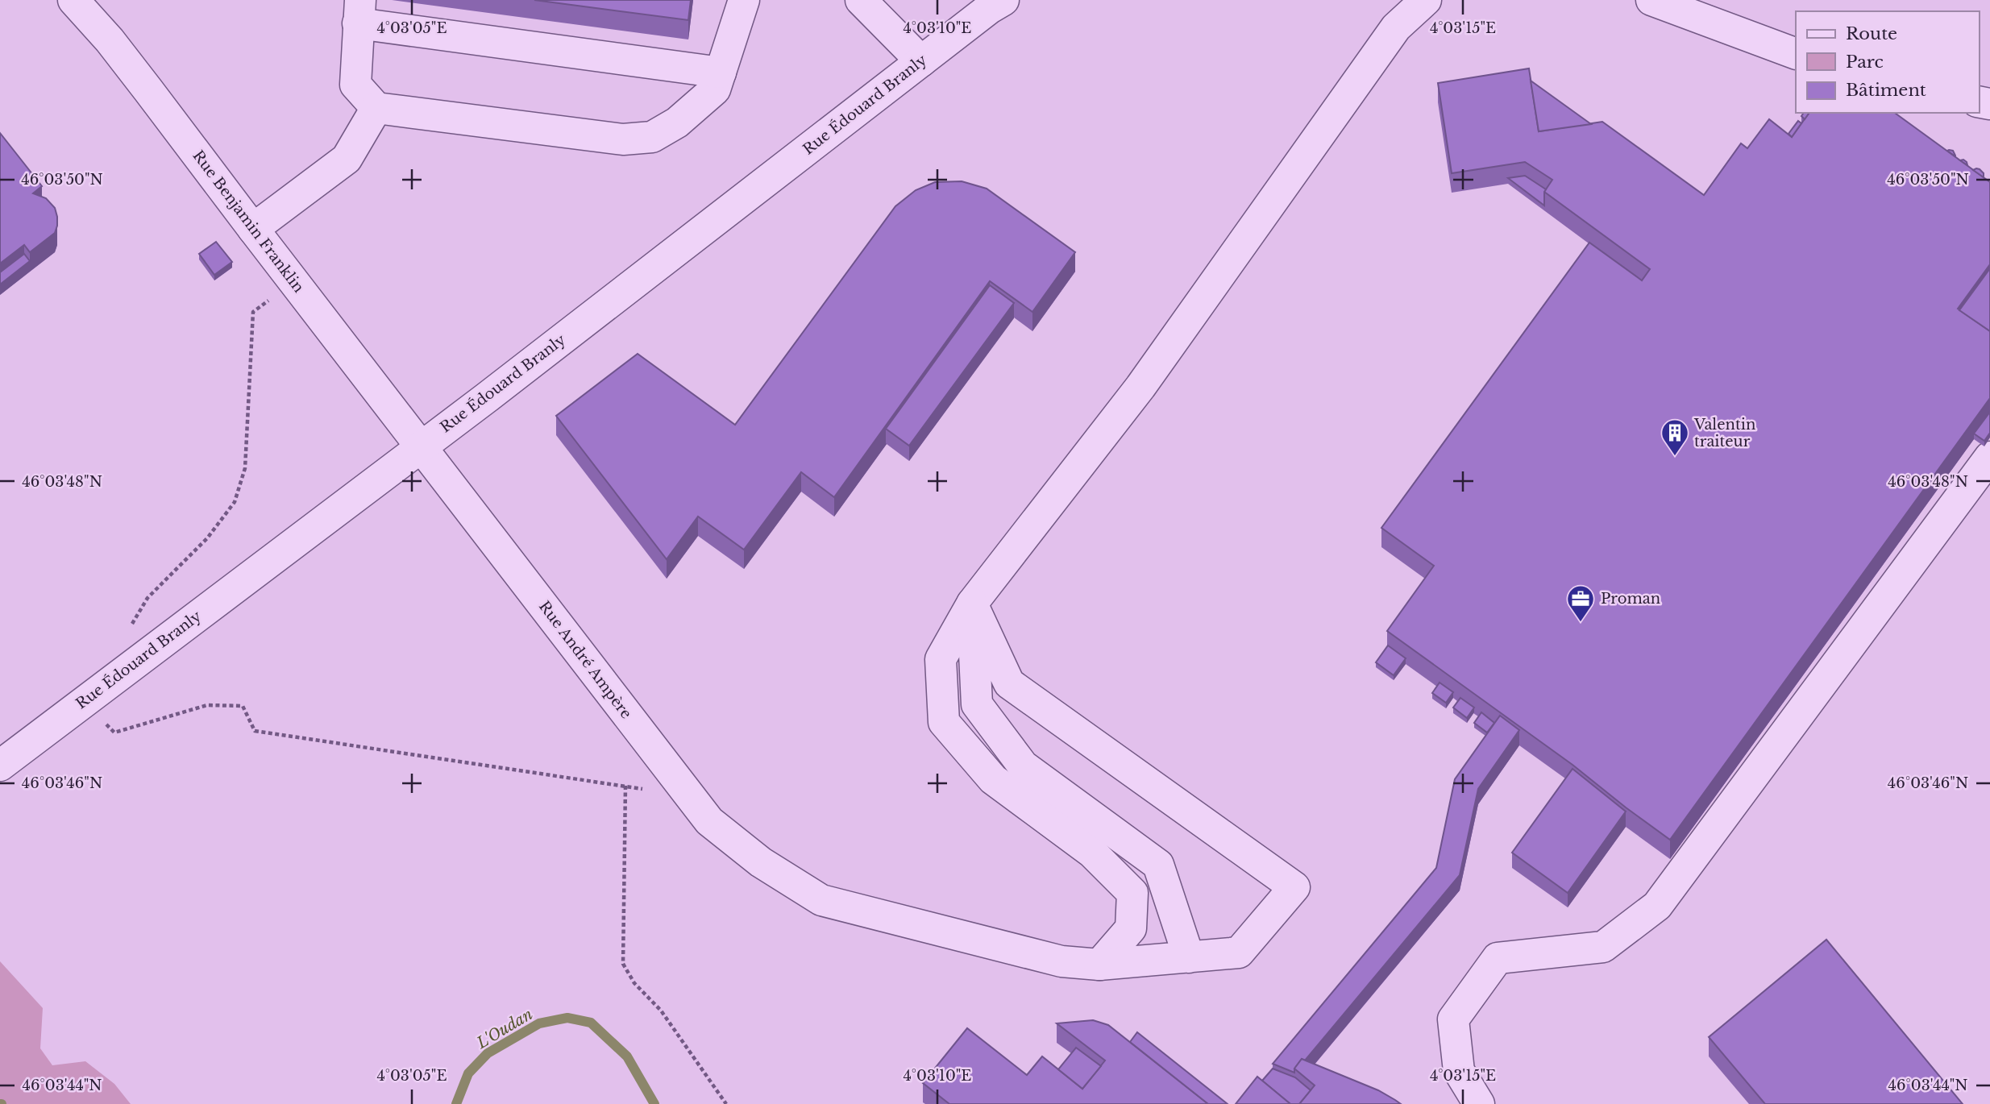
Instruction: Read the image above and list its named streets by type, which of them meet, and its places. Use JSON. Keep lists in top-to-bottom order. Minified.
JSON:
{"streets":{"street":["Rue Édouard Branly","Rue Benjamin Franklin","Rue André Ampère"]},"crossings":[["Rue Édouard Branly","Rue Benjamin Franklin"],["Rue Édouard Branly","Rue André Ampère"],["Rue Benjamin Franklin","Rue André Ampère"]],"water":["L'Oudan"],"places":{"building":["Valentin traiteur"],"office":["Proman"]},"legend":["Route","Parc","Bâtiment"],"coordinates":["4°03'05\"E","4°03'10\"E","4°03'15\"E","46°03'50\"N","46°03'48\"N","46°03'46\"N","46°03'44\"N"]}
